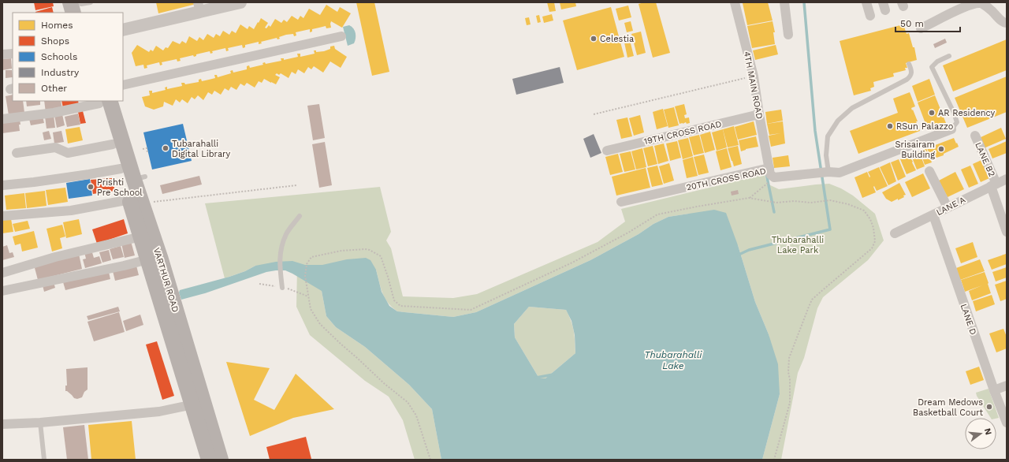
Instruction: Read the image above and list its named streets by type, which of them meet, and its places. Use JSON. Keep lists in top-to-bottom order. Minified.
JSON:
{"streets":{"main road":["VARTHUR ROAD"],"street":["4TH MAIN ROAD","19TH CROSS ROAD","LANE B2","20TH CROSS ROAD","LANE A","LANE D"]},"crossings":[["4TH MAIN ROAD","19TH CROSS ROAD"],["4TH MAIN ROAD","20TH CROSS ROAD"],["LANE B2","LANE A"],["LANE A","LANE D"]],"water":["Thubarahalli Lake"],"parks":["Thubarahalli Lake Park"],"places":["Celestia","AR Residency","RSun Palazzo","Tubarahalli Digital Library","Srisairam Building","Prishti Pre School","Dream Medows Basketball Court"],"legend":["Homes","Shops","Schools","Industry","Other"],"scale_bar":"50 m","north":"right"}
